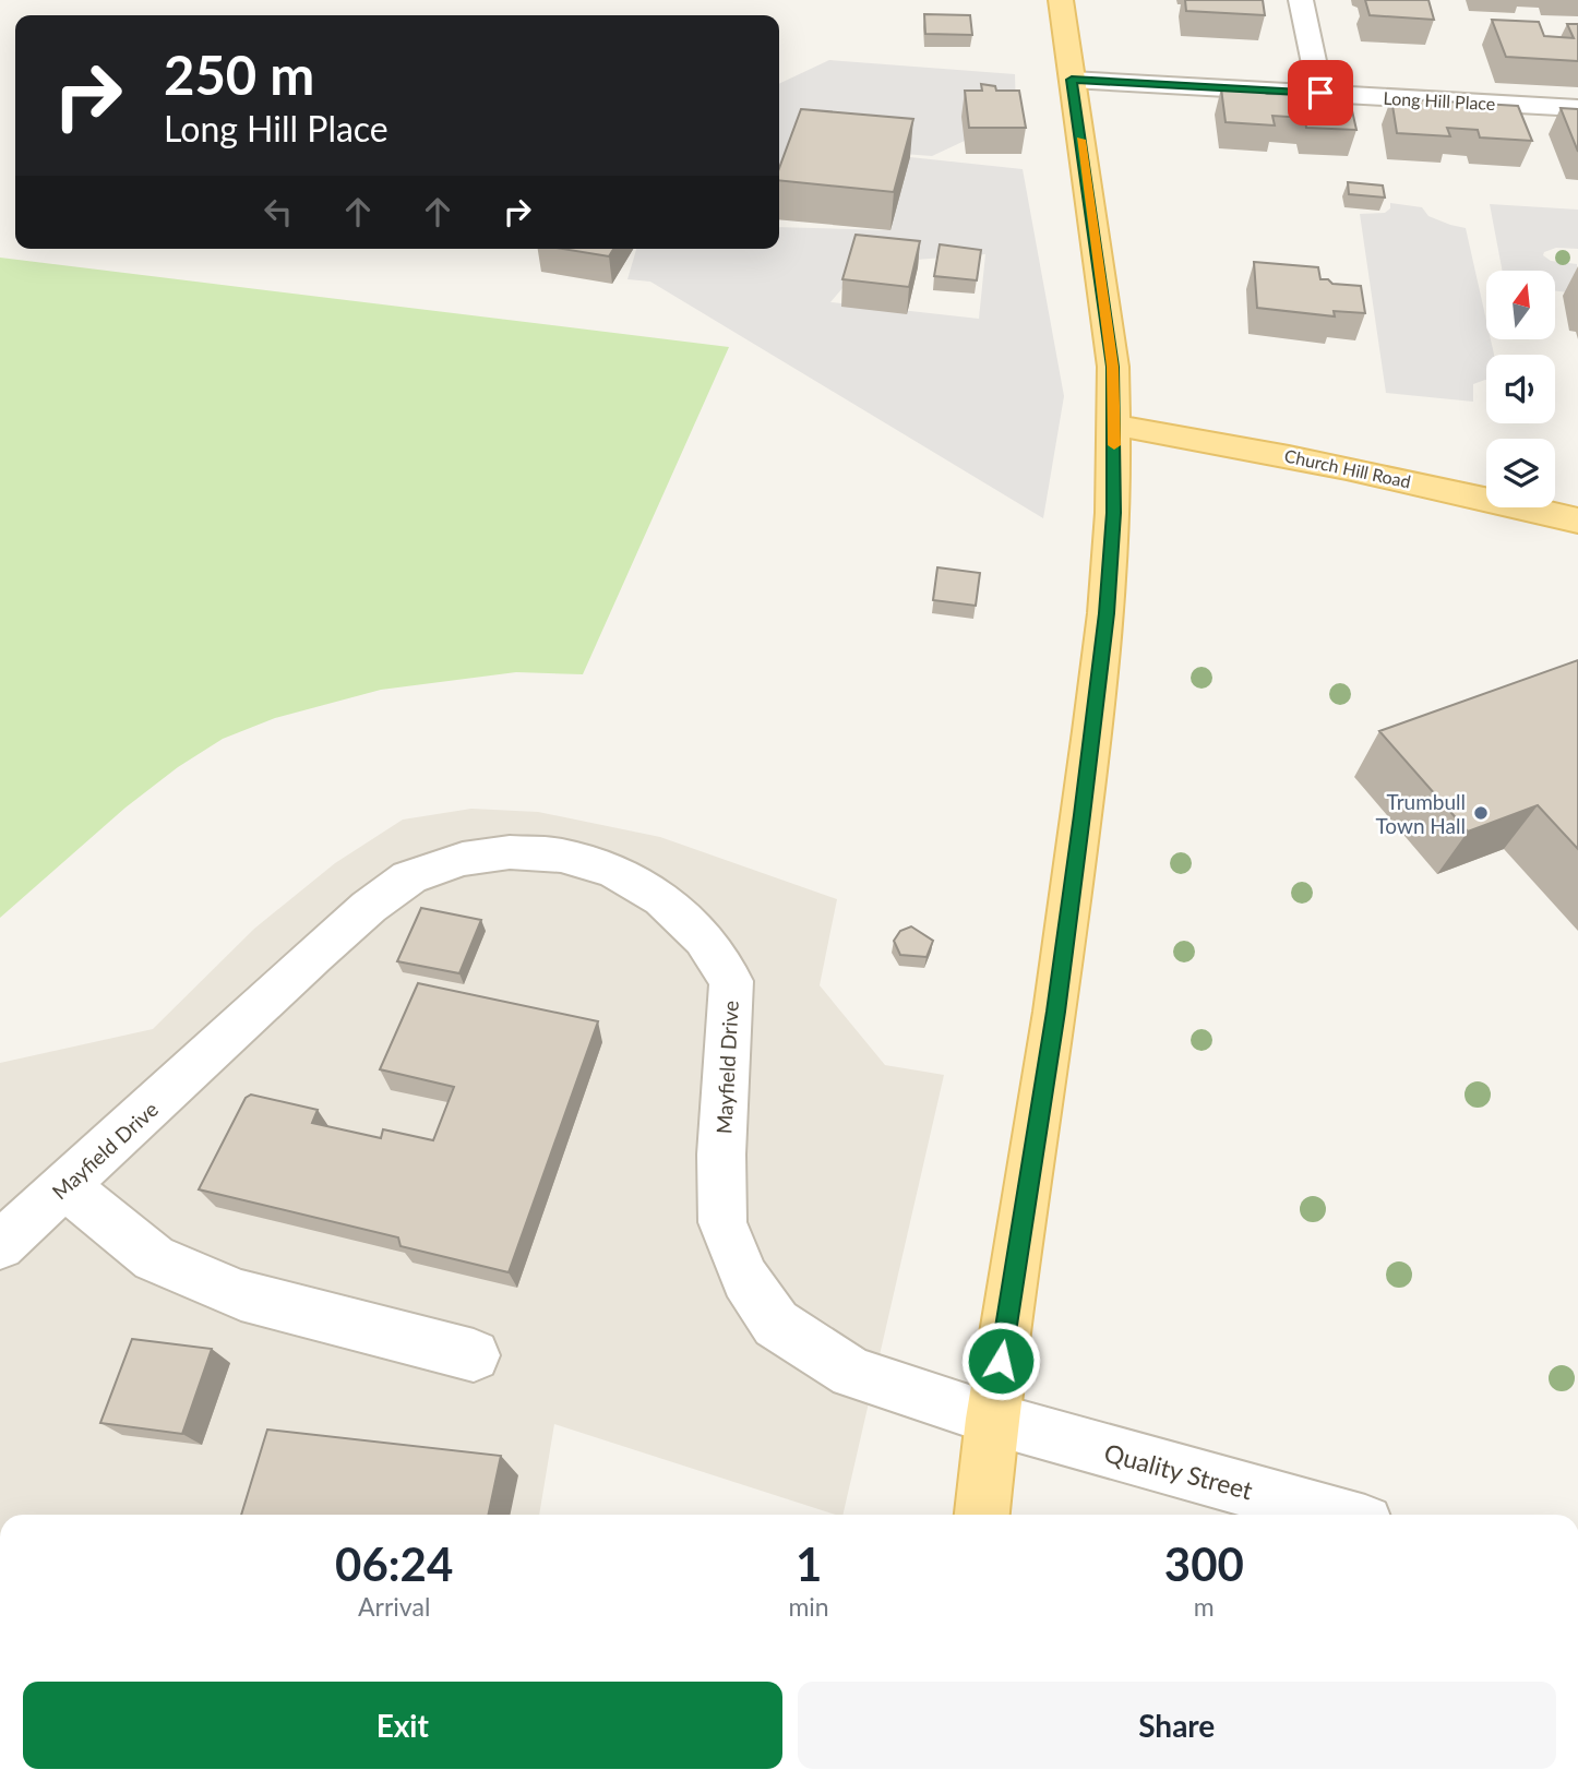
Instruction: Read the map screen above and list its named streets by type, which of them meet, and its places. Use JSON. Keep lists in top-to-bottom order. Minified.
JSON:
{"streets":{"main road":["Church Hill Road"],"street":["Long Hill Place","Mayfield Drive","Quality Street"]},"crossings":[["Mayfield Drive","Quality Street"]],"places":["Trumbull Town Hall"],"north":"top","page":{"turn":["250 m","Long Hill Place"],"eta":["06:24","Arrival","1","min","300","m"],"buttons":["Exit","Share"]}}
